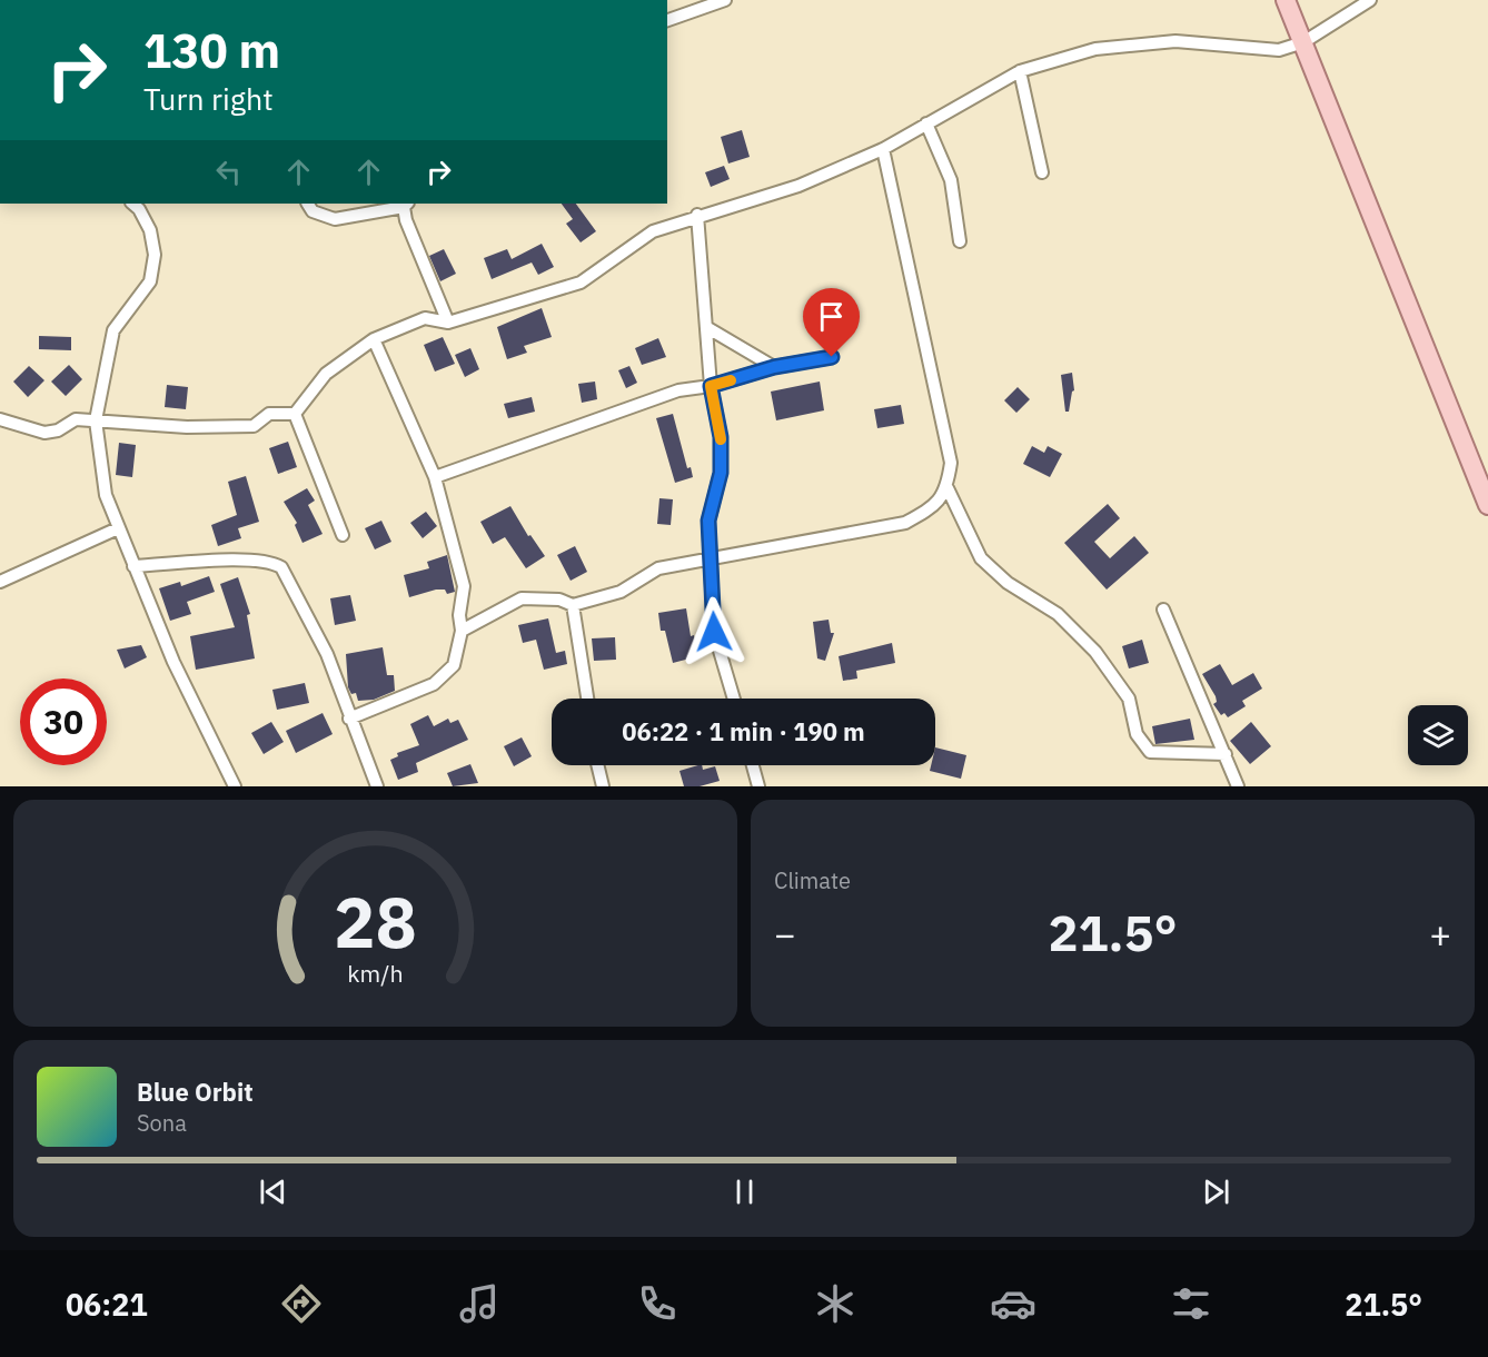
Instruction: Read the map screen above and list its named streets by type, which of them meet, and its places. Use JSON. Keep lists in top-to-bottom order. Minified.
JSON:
{"page":{"turn":["130 m","Turn right"],"limit":"30","trip":"06:22 · 1 min · 190 m","tile":"Climate","heat":["−","21.5°","+"],"song":["Blue Orbit","Sona"],"tabs":["06:21","21.5°"],"gauge":["28","km/h"]}}
